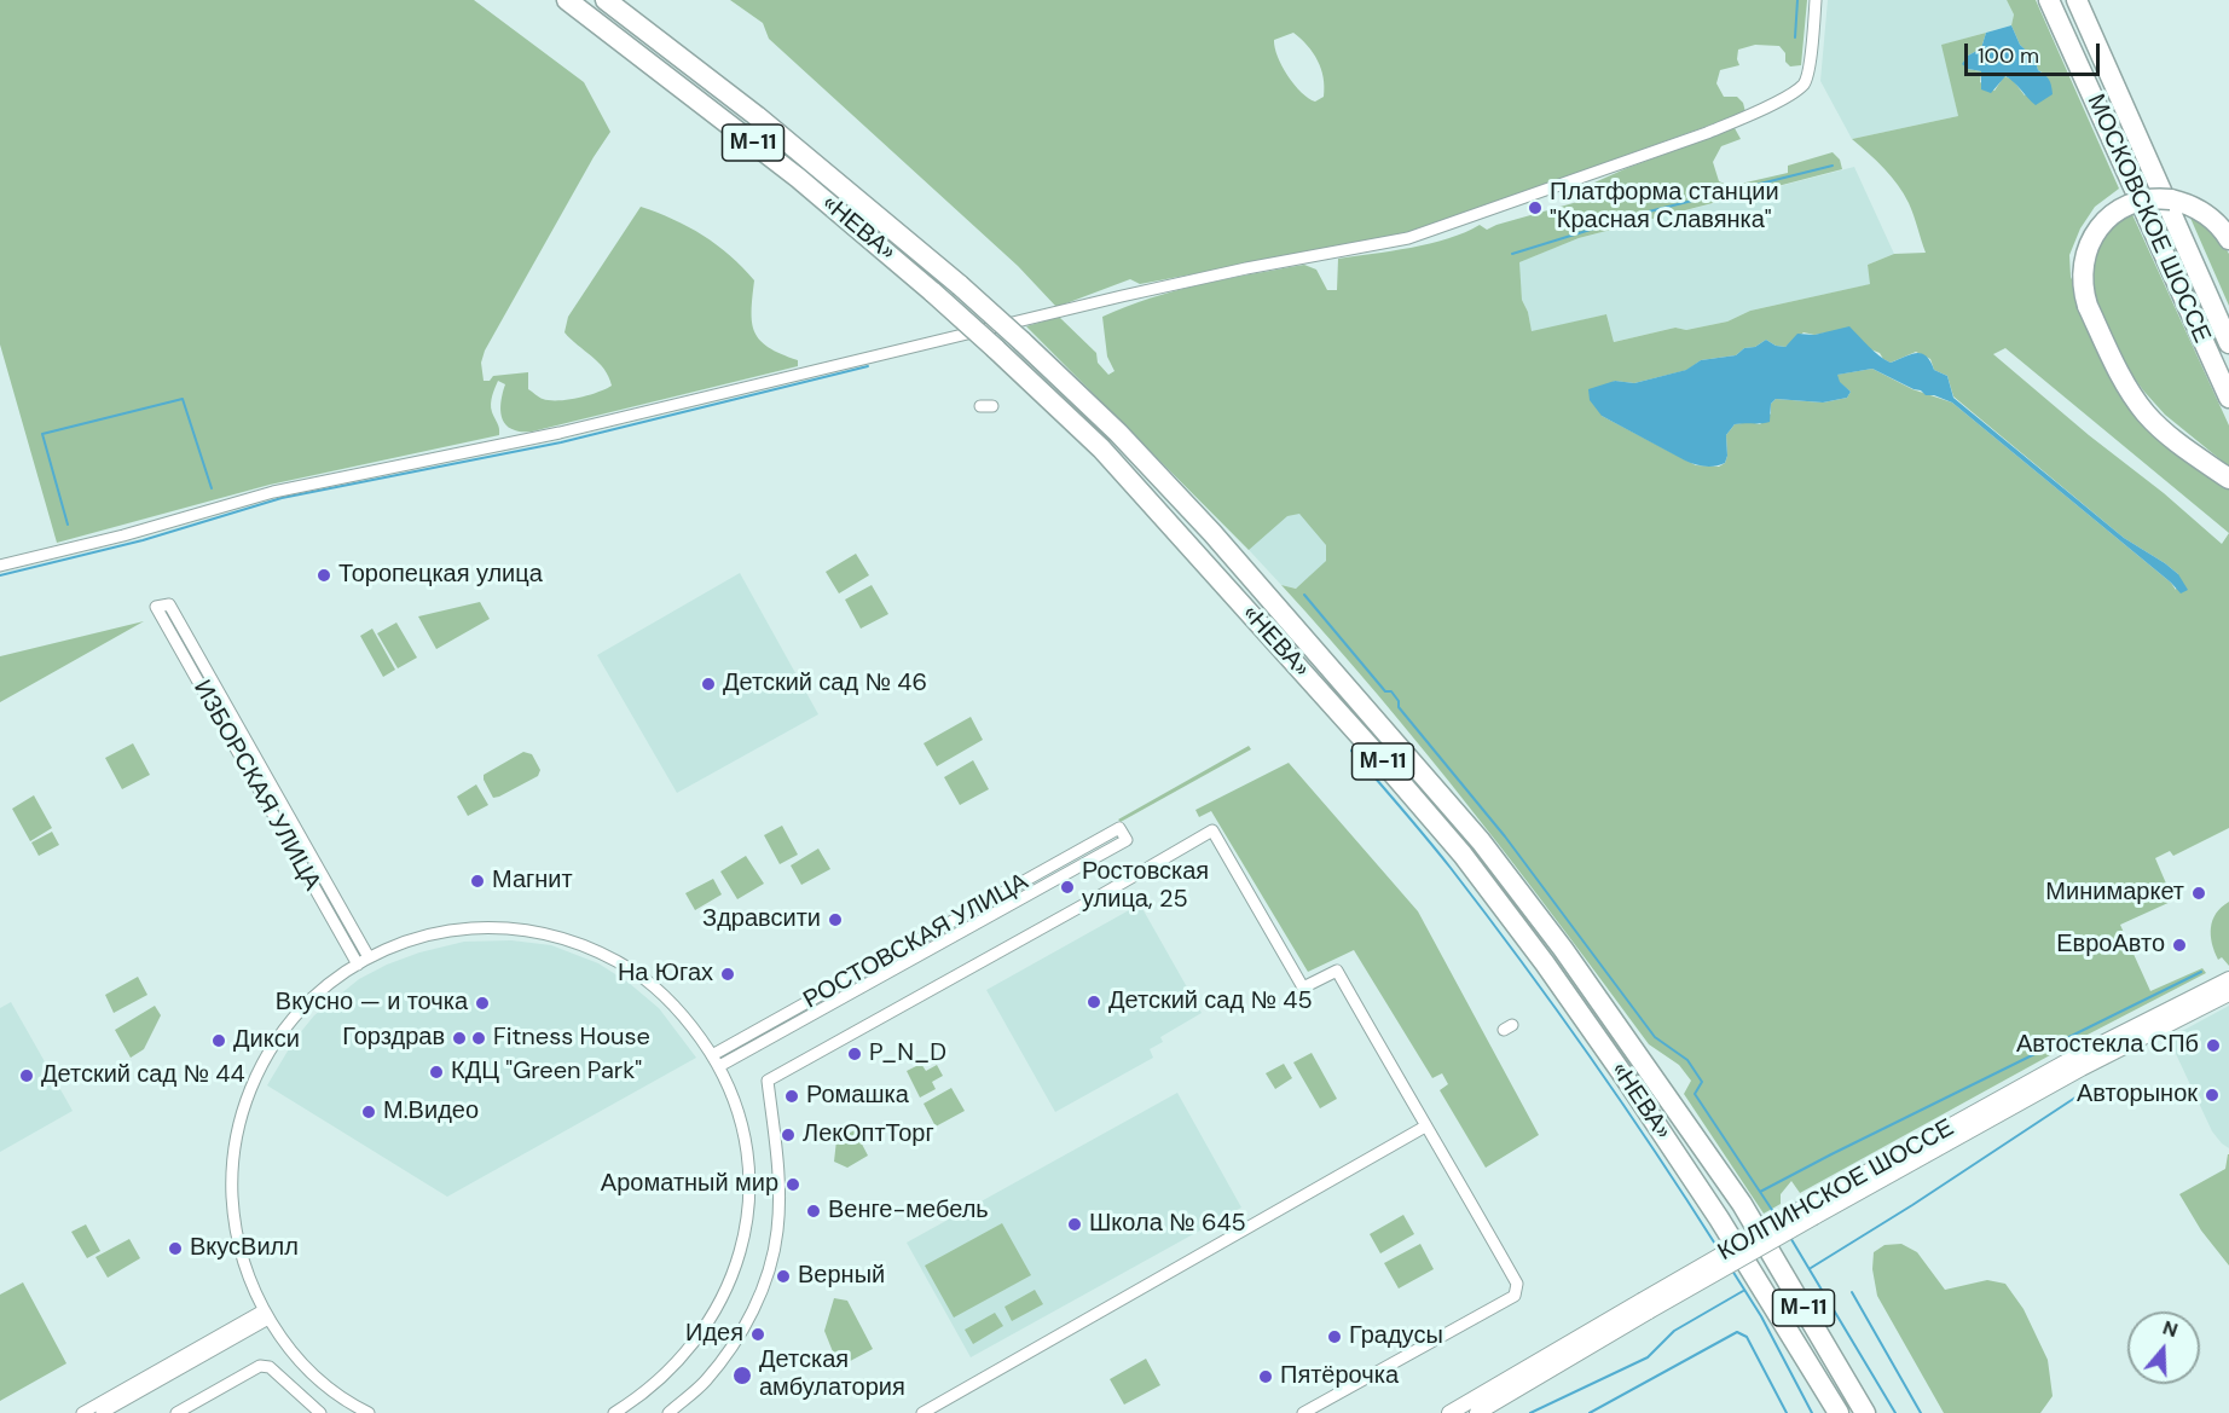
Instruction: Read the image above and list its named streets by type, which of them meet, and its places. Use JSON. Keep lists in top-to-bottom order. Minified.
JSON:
{"streets":{"highway":["М-11","МОСКОВСКОЕ ШОССЕ","«НЕВА»"],"main road":["КОЛПИНСКОЕ ШОССЕ"],"street":["ИЗБОРСКАЯ УЛИЦА","РОСТОВСКАЯ УЛИЦА"]},"places":["Платформа станции \"Красная Славянка\"","Торопецкая улица","Детский сад № 46","Магнит","Ростовская улица, 25","Минимаркет","Здравсити","ЕвроАвто","На Югах","Детский сад № 45","Вкусно — и точка","Горздрав","Fitness House","Дикси","Автостекла СПб","P_N_D","КДЦ \"Green Park\"","Детский сад № 44","Авторынок","Ромашка","М.Видео","ЛекОптТорг","Ароматный мир","Венге-мебель","Школа № 645","ВкусВилл","Верный","Идея","Градусы","Детская амбулатория","Пятёрочка"],"scale_bar":"100 m","north":"top"}
